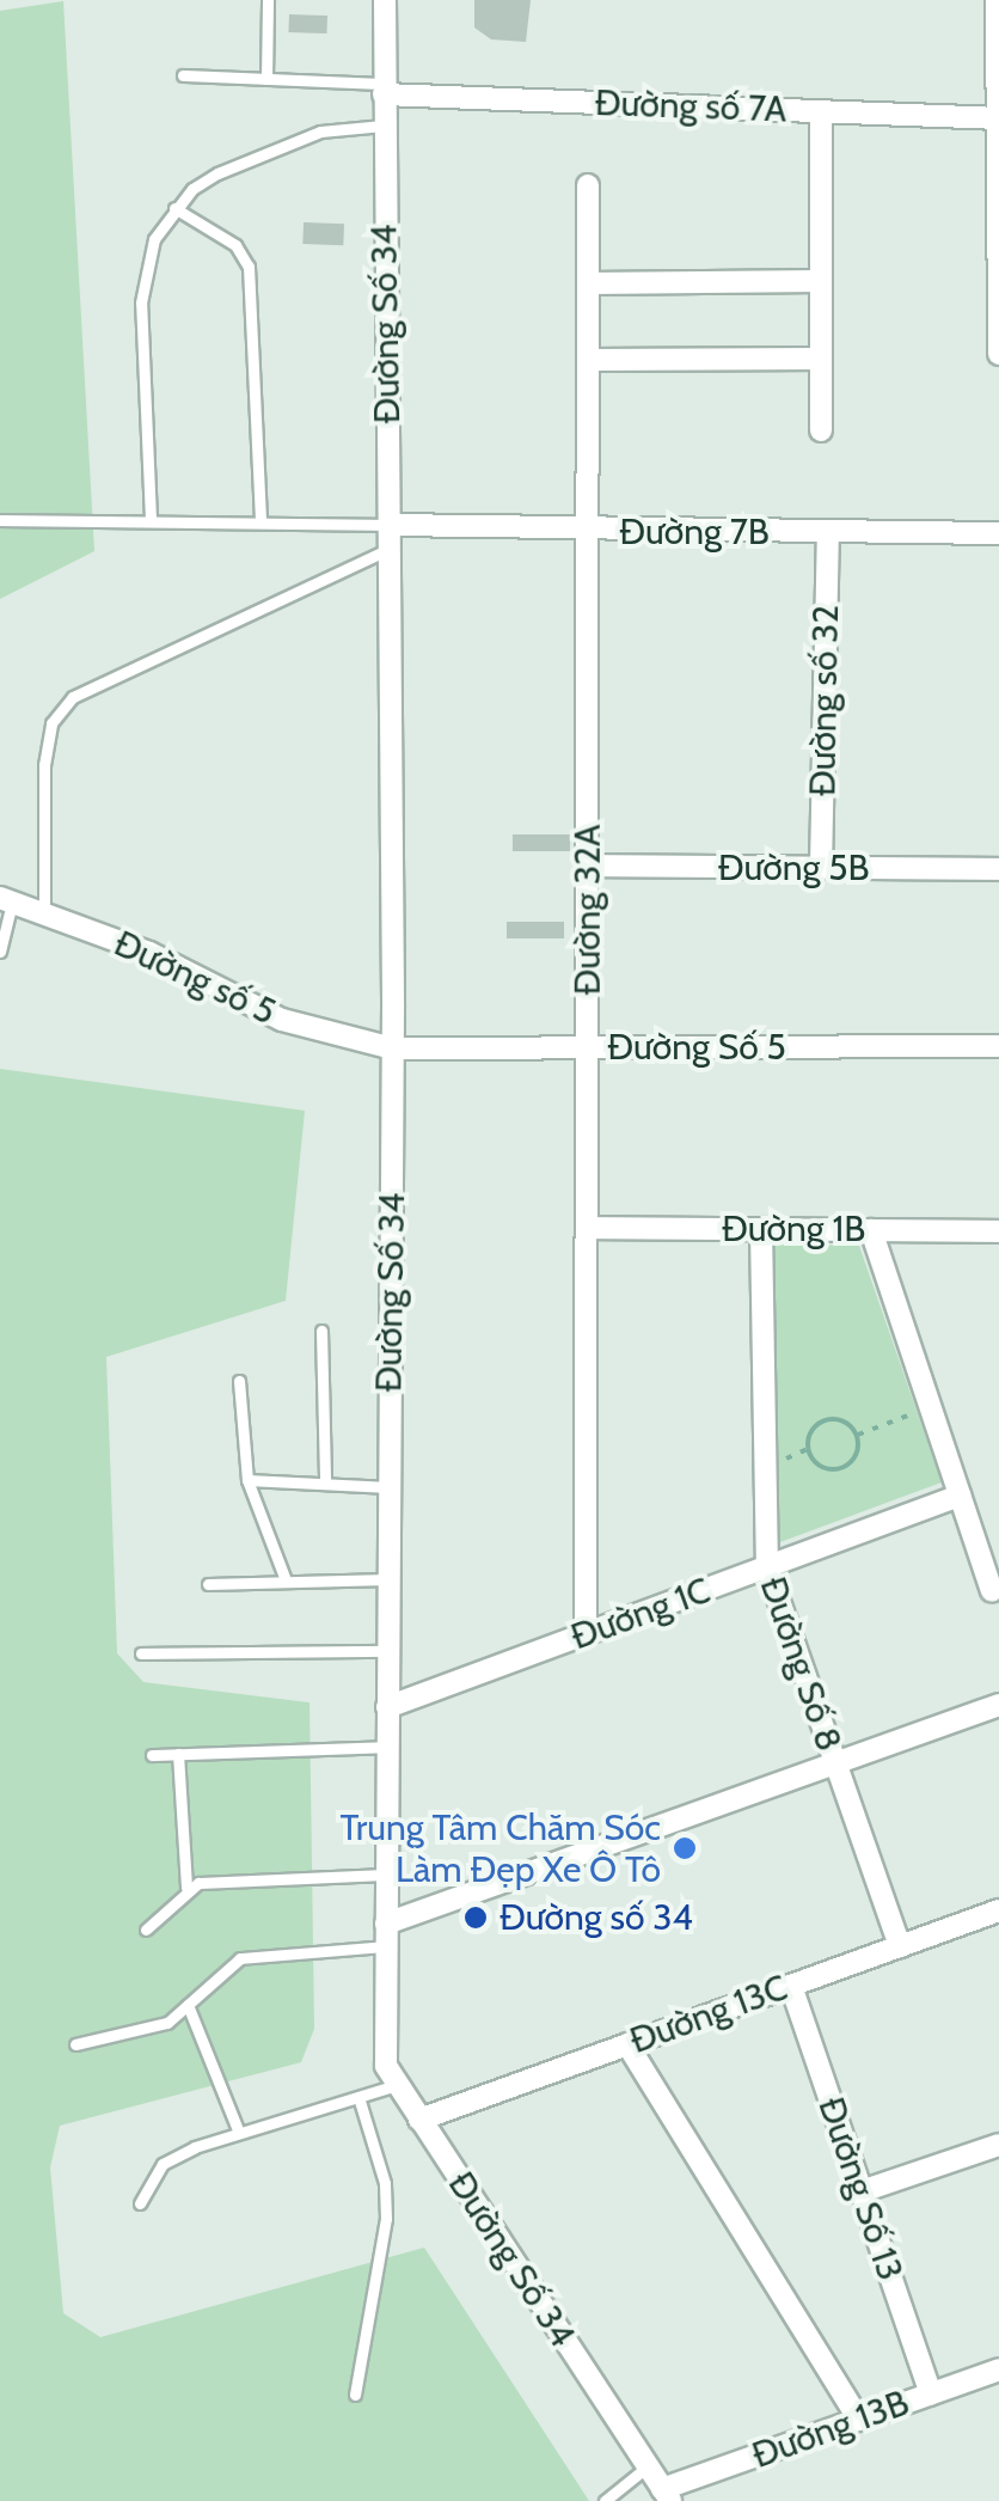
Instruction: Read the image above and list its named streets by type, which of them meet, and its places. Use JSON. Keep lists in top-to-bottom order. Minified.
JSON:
{"streets":{"street":["Đường số 7A","Đường Số 34","Đường 7B","Đường số 32","Đường 5B","Đường 32A","Đường số 5","Đường Số 5","Đường 1B","Đường 1C","Đường Số 8","Đường 13C","Đường Số 13","Đường 13B"]},"crossings":[["Đường số 7A","Đường Số 34"],["Đường Số 34","Đường 7B"],["Đường Số 34","Đường số 5"],["Đường Số 34","Đường Số 5"],["Đường Số 34","Đường 1C"],["Đường Số 34","Đường 13C"],["Đường Số 34","Đường 13B"],["Đường 7B","Đường số 32"],["Đường 7B","Đường 32A"],["Đường số 32","Đường 5B"],["Đường 5B","Đường 32A"],["Đường 32A","Đường Số 5"],["Đường 32A","Đường 1B"],["Đường 32A","Đường 1C"],["Đường số 5","Đường Số 5"],["Đường 1B","Đường Số 8"],["Đường 1C","Đường Số 8"],["Đường Số 8","Đường 13C"],["Đường 13C","Đường Số 13"],["Đường Số 13","Đường 13B"]],"places":["Trung Tâm Chăm Sóc Làm Đẹp Xe Ô Tô","Đường số 34"]}
